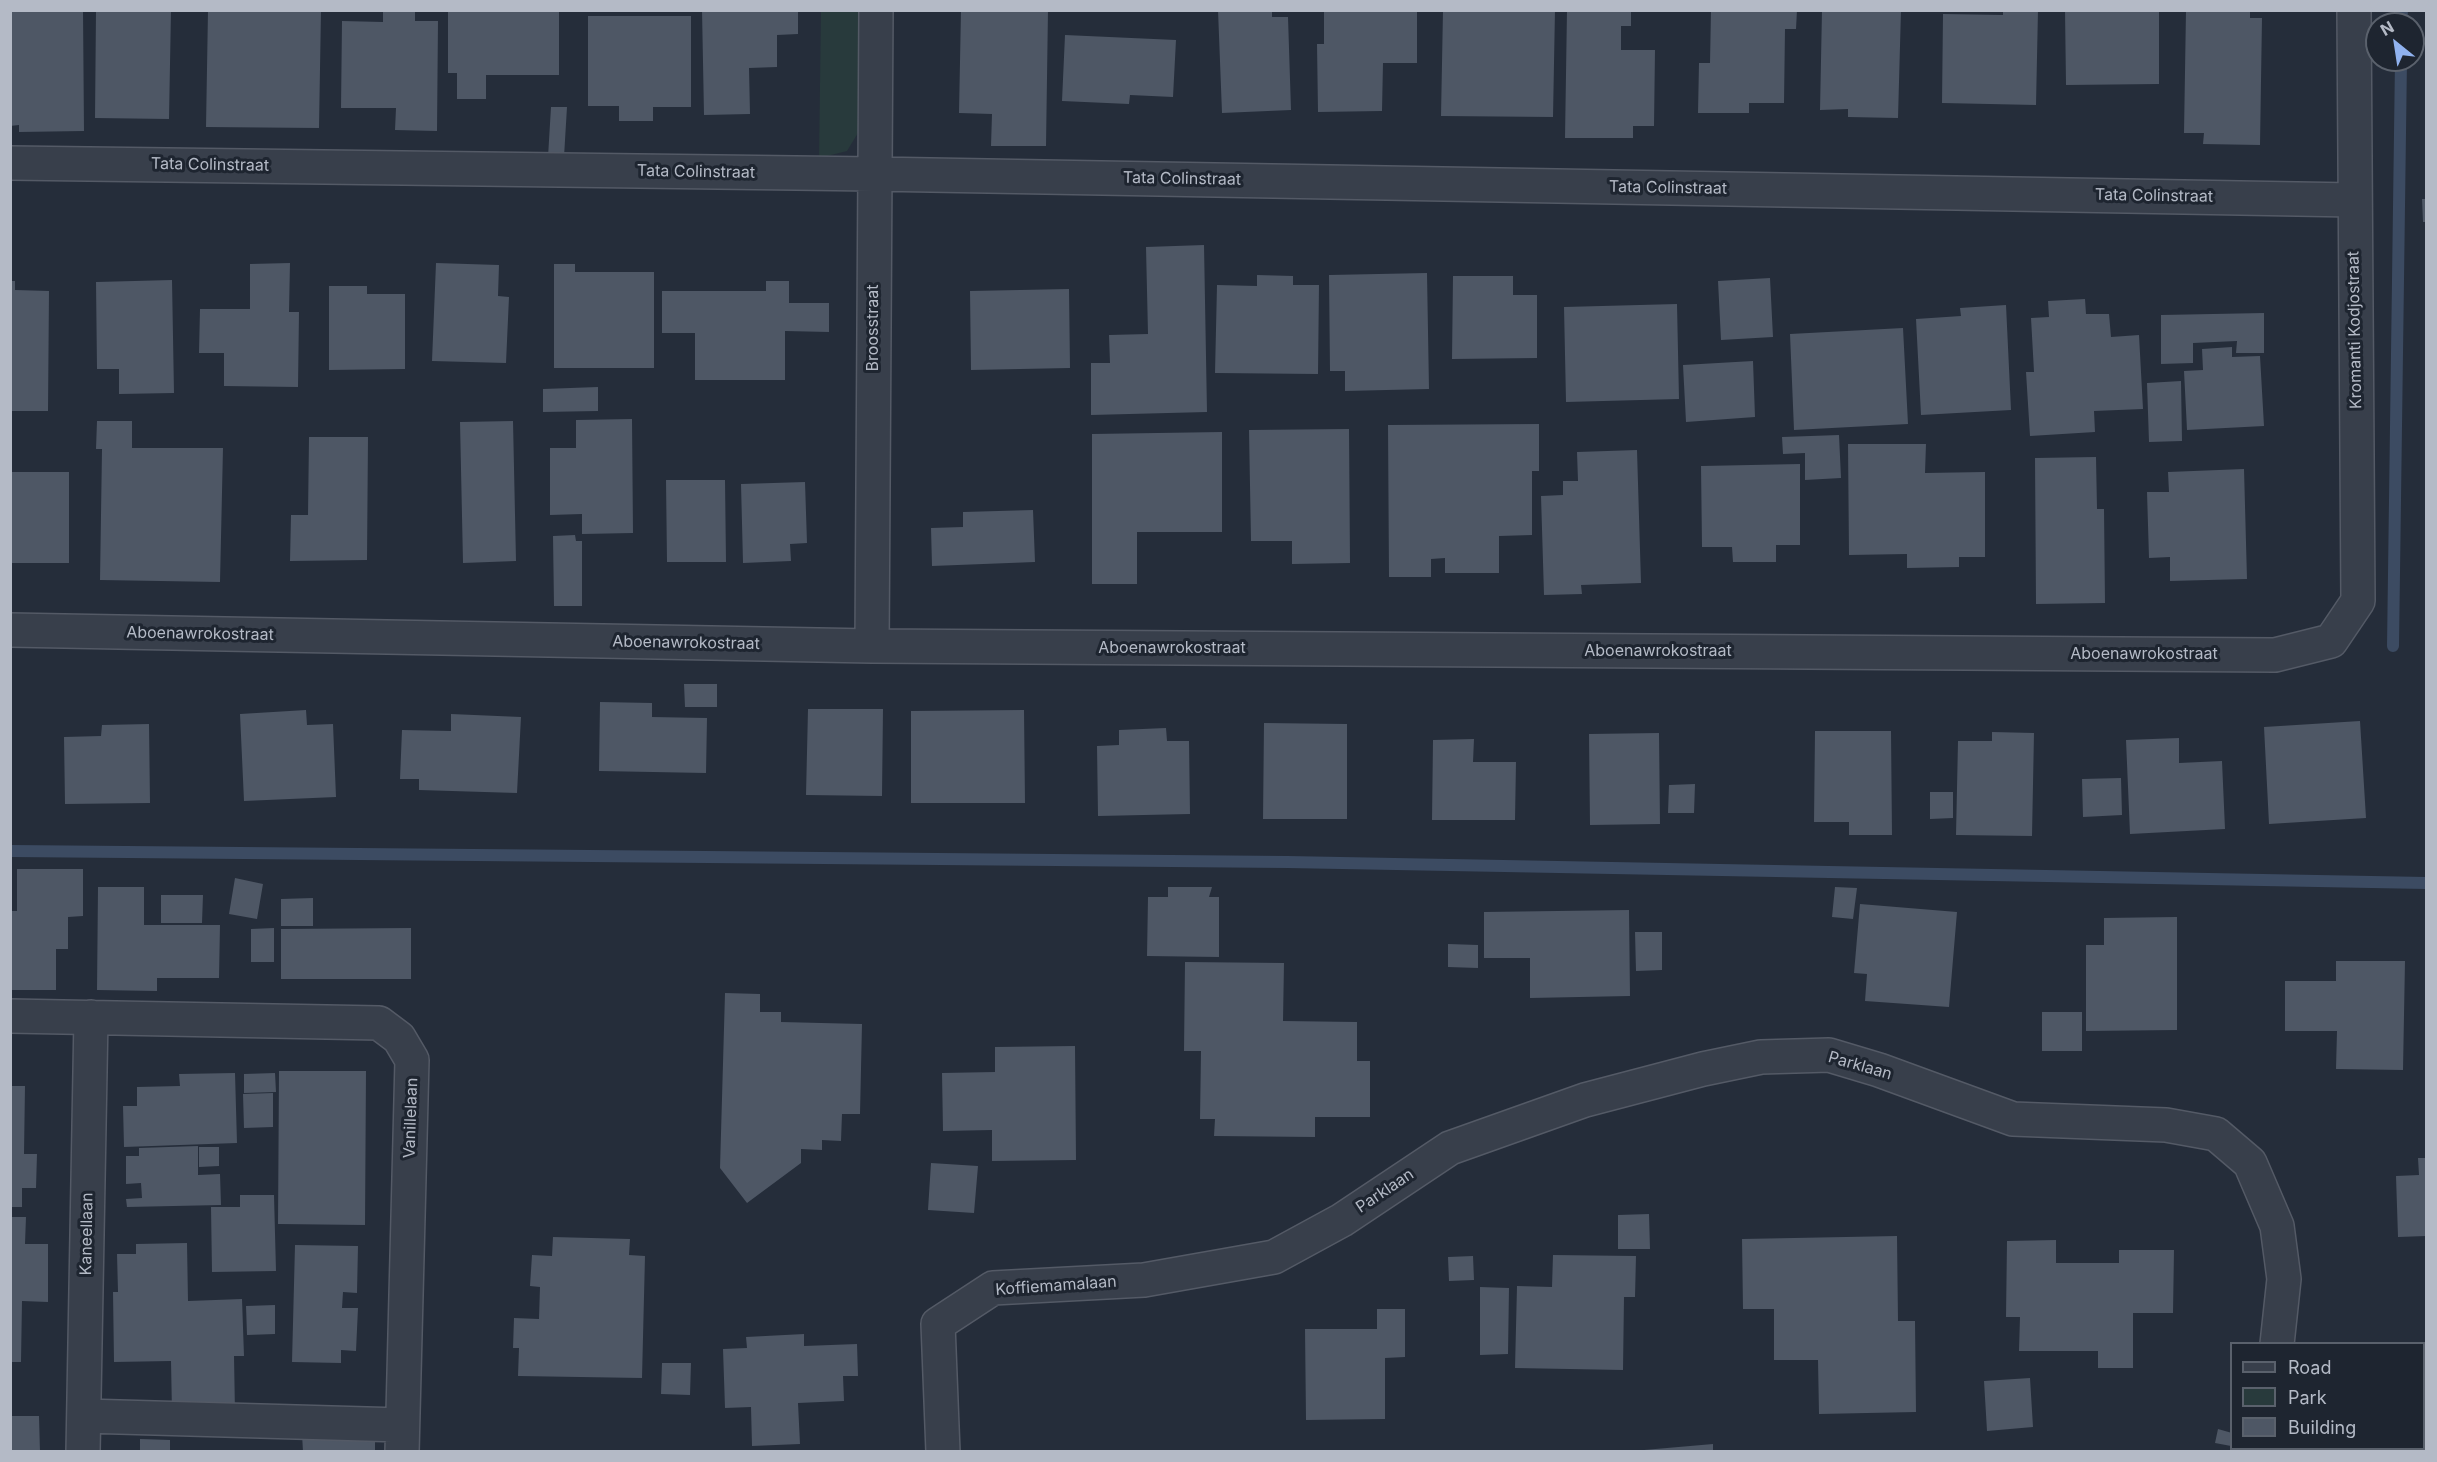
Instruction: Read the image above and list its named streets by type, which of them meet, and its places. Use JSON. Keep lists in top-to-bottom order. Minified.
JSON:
{"streets":{"street":["Tata Colinstraat","Broosstraat","Kromanti Kodjostraat","Aboenawrokostraat","Parklaan","Vanillelaan","Kaneellaan","Koffiemamalaan"]},"crossings":[["Tata Colinstraat","Broosstraat"],["Tata Colinstraat","Kromanti Kodjostraat"],["Broosstraat","Aboenawrokostraat"],["Kromanti Kodjostraat","Aboenawrokostraat"],["Parklaan","Koffiemamalaan"],["Vanillelaan","Kaneellaan"]],"legend":["Road","Park","Building"],"north":"top left"}
